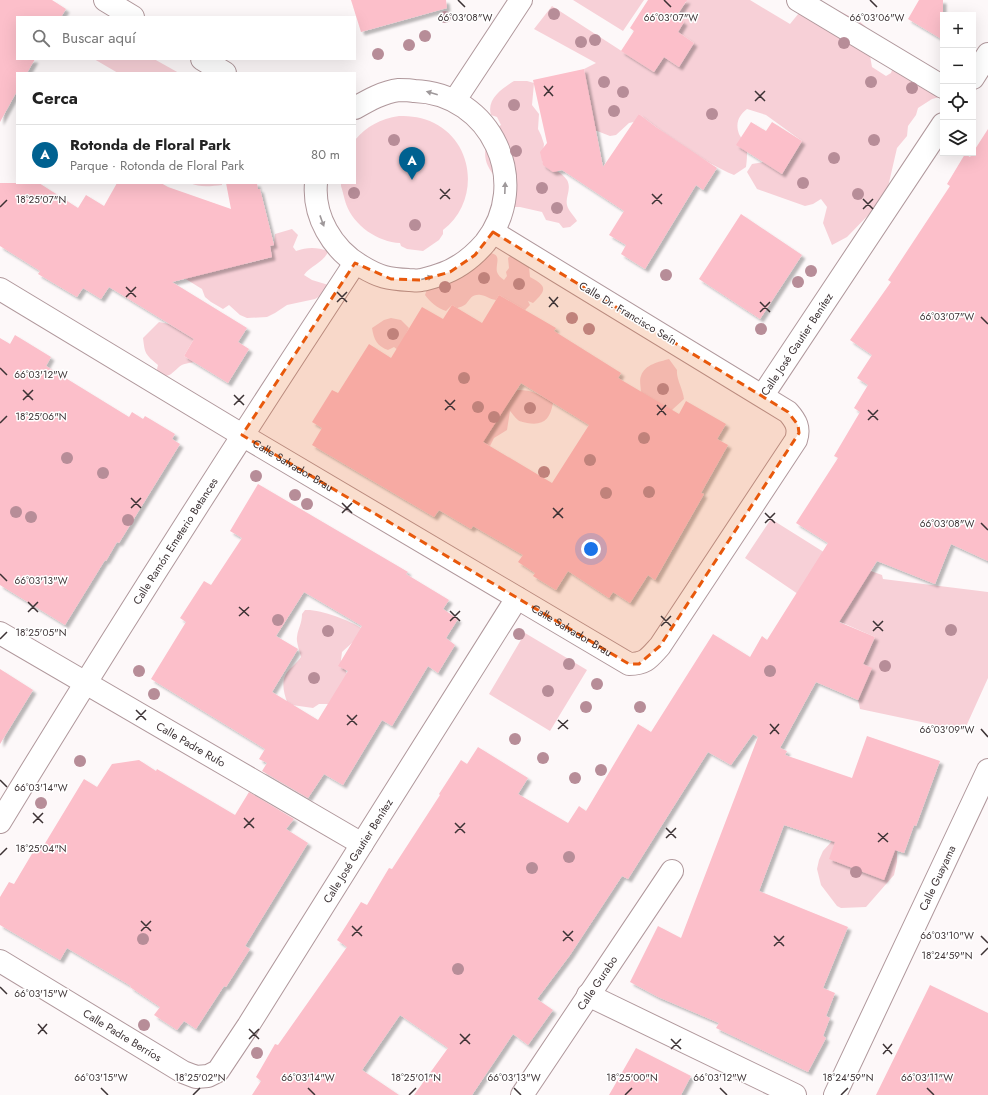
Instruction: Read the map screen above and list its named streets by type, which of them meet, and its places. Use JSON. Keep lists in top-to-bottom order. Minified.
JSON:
{"streets":{"street":["Calle Dr. Francisco Seín","Calle José Gautier Benítez","Calle Salvador Brau","Calle Ramón Emeterio Betances","Calle Padre Rufo","Calle Guayama","Calle Gurabo","Calle Padre Berríos"]},"crossings":[["Calle Dr. Francisco Seín","Calle José Gautier Benítez"],["Calle José Gautier Benítez","Calle Salvador Brau"],["Calle José Gautier Benítez","Calle Padre Rufo"],["Calle José Gautier Benítez","Calle Padre Berríos"],["Calle Salvador Brau","Calle Ramón Emeterio Betances"],["Calle Ramón Emeterio Betances","Calle Padre Rufo"]],"page":{"map_buttons":["+","−"],"search":"Buscar aquí","heading":"Cerca","list":[{"mark":"A","name":"Rotonda de Floral Park","note":"Parque · Rotonda de Floral Park","value":"80 m"}],"pins":"A"},"coordinates":["66°03'08\"W","66°03'07\"W","66°03'06\"W","18°25'07\"N","66°03'12\"W","18°25'06\"N","66°03'13\"W","18°25'05\"N","66°03'09\"W","66°03'14\"W","18°25'04\"N","66°03'10\"W","18°24'59\"N","66°03'15\"W","18°25'02\"N","18°25'01\"N","18°25'00\"N","66°03'11\"W"]}
